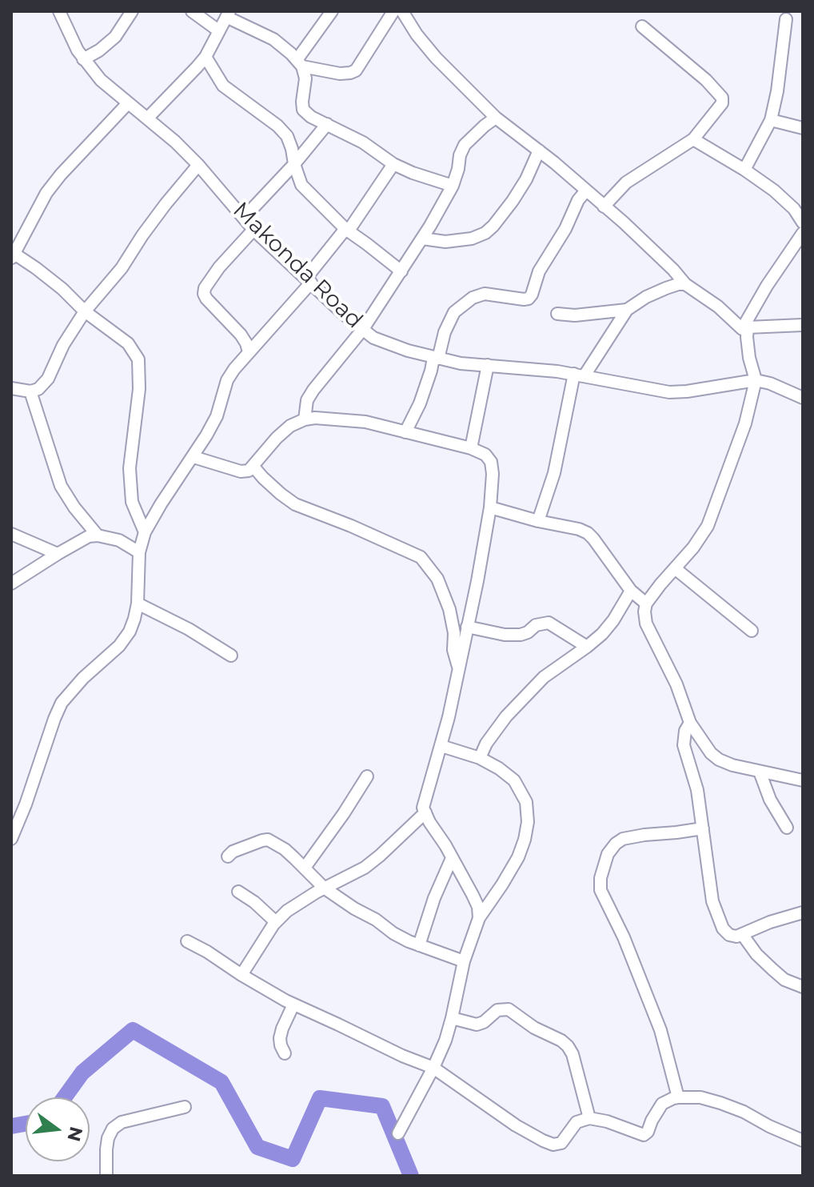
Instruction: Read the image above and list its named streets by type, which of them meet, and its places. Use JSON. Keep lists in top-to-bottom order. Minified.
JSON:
{"streets":{"street":["Makonda Road"]},"north":"right"}
